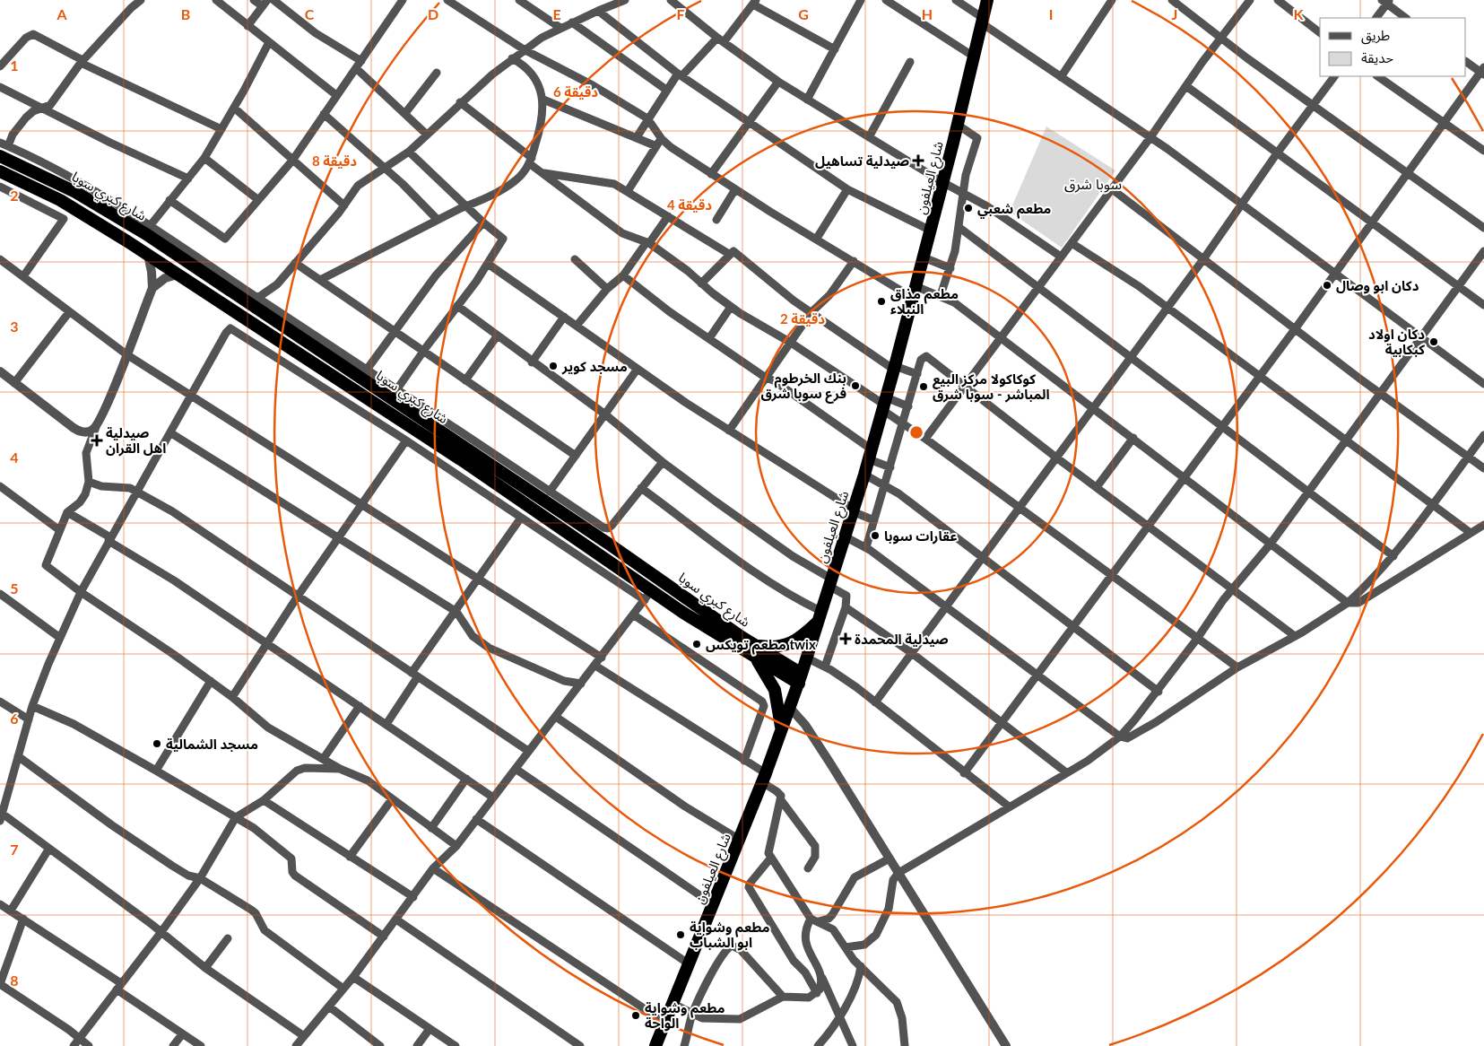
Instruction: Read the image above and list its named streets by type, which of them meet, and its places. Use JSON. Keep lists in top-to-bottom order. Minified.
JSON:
{"streets":{"highway":["شارع العيلفون","شارع كبري سوبا"]},"crossings":[["شارع العيلفون","شارع كبري سوبا"]],"districts":["سوبا شرق"],"places":{"health":["صيدلية تساهيل","صيدلية اهل القران","صيدلية المحمدة"],"other":["مطعم شعبي","دكان ابو وصال","مطعم مذاق النبلاء","دكان اولاد كبكابية","مسجد كوير","بنك الخرطوم فرع سوبا شرق","كوكاكولا مركز البيع المباشر - سوبا شرق","عقارات سوبا","مطعم تويكس twix","مسجد الشمالية","مطعم وشواية ابو الشباب","مطعم وشواية الواحة"]},"legend":["طريق","حديقة"],"grid":{"columns":["A","B","C","D","E","F","G","H","I","J","K"],"rows":["1","2","3","4","5","6","7","8"]},"rings":["6 دقيقة","8 دقيقة","4 دقيقة","2 دقيقة"]}
